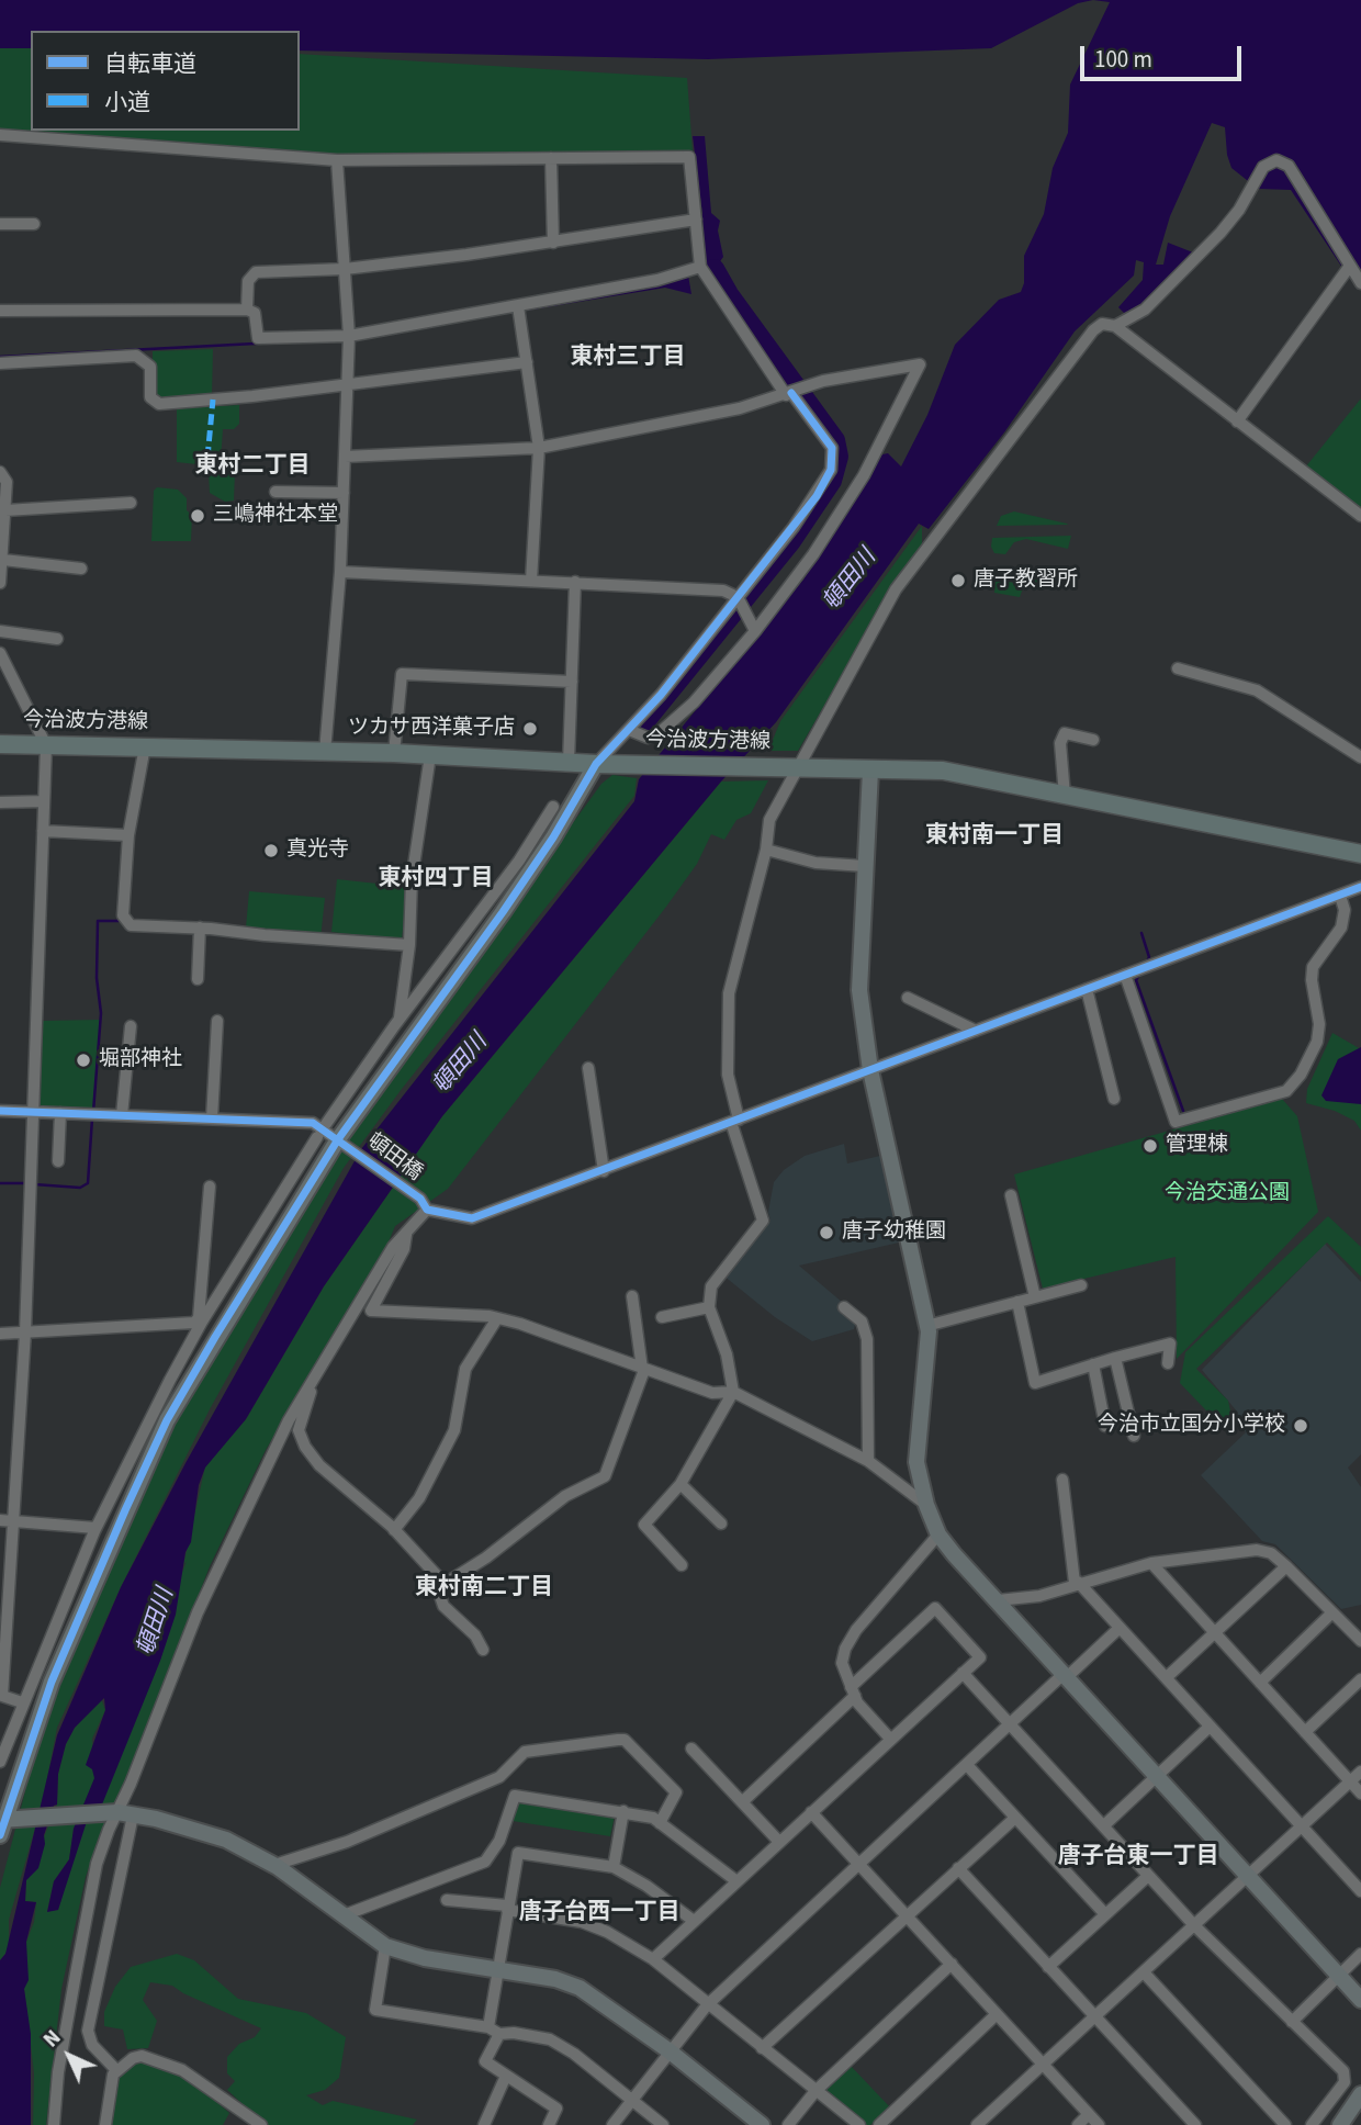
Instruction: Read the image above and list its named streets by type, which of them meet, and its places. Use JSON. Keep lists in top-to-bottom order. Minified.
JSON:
{"streets":{"main road":["今治波方港線"],"street":["頓田橋"]},"districts":["東村三丁目","東村二丁目","東村南一丁目","東村四丁目","東村南二丁目","唐子台東一丁目","唐子台西一丁目"],"water":["頓田川"],"parks":["今治交通公園"],"places":["三嶋神社本堂","唐子教習所","ツカサ西洋菓子店","真光寺","堀部神社","管理棟","唐子幼稚園","今治市立国分小学校"],"legend":["自転車道","小道"],"scale_bar":"100 m","north":"top left"}
